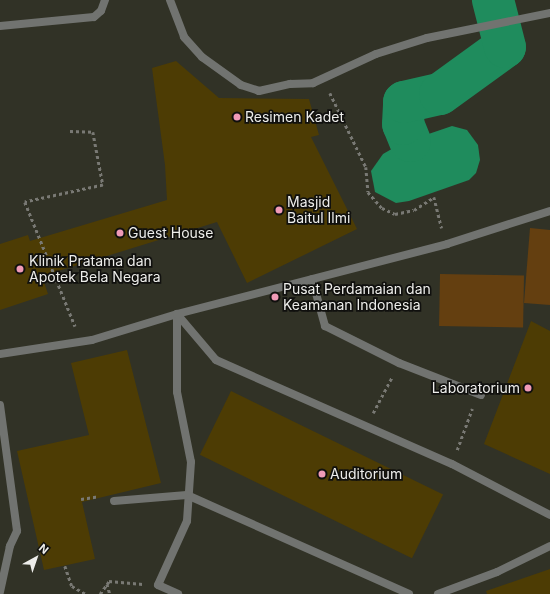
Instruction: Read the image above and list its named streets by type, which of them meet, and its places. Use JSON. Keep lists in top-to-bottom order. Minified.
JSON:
{"places":["Resimen Kadet","Masjid Baitul Ilmi","Guest House","Klinik Pratama dan Apotek Bela Negara","Pusat Perdamaian dan Keamanan Indonesia","Laboratorium","Auditorium"],"north":"top right"}
